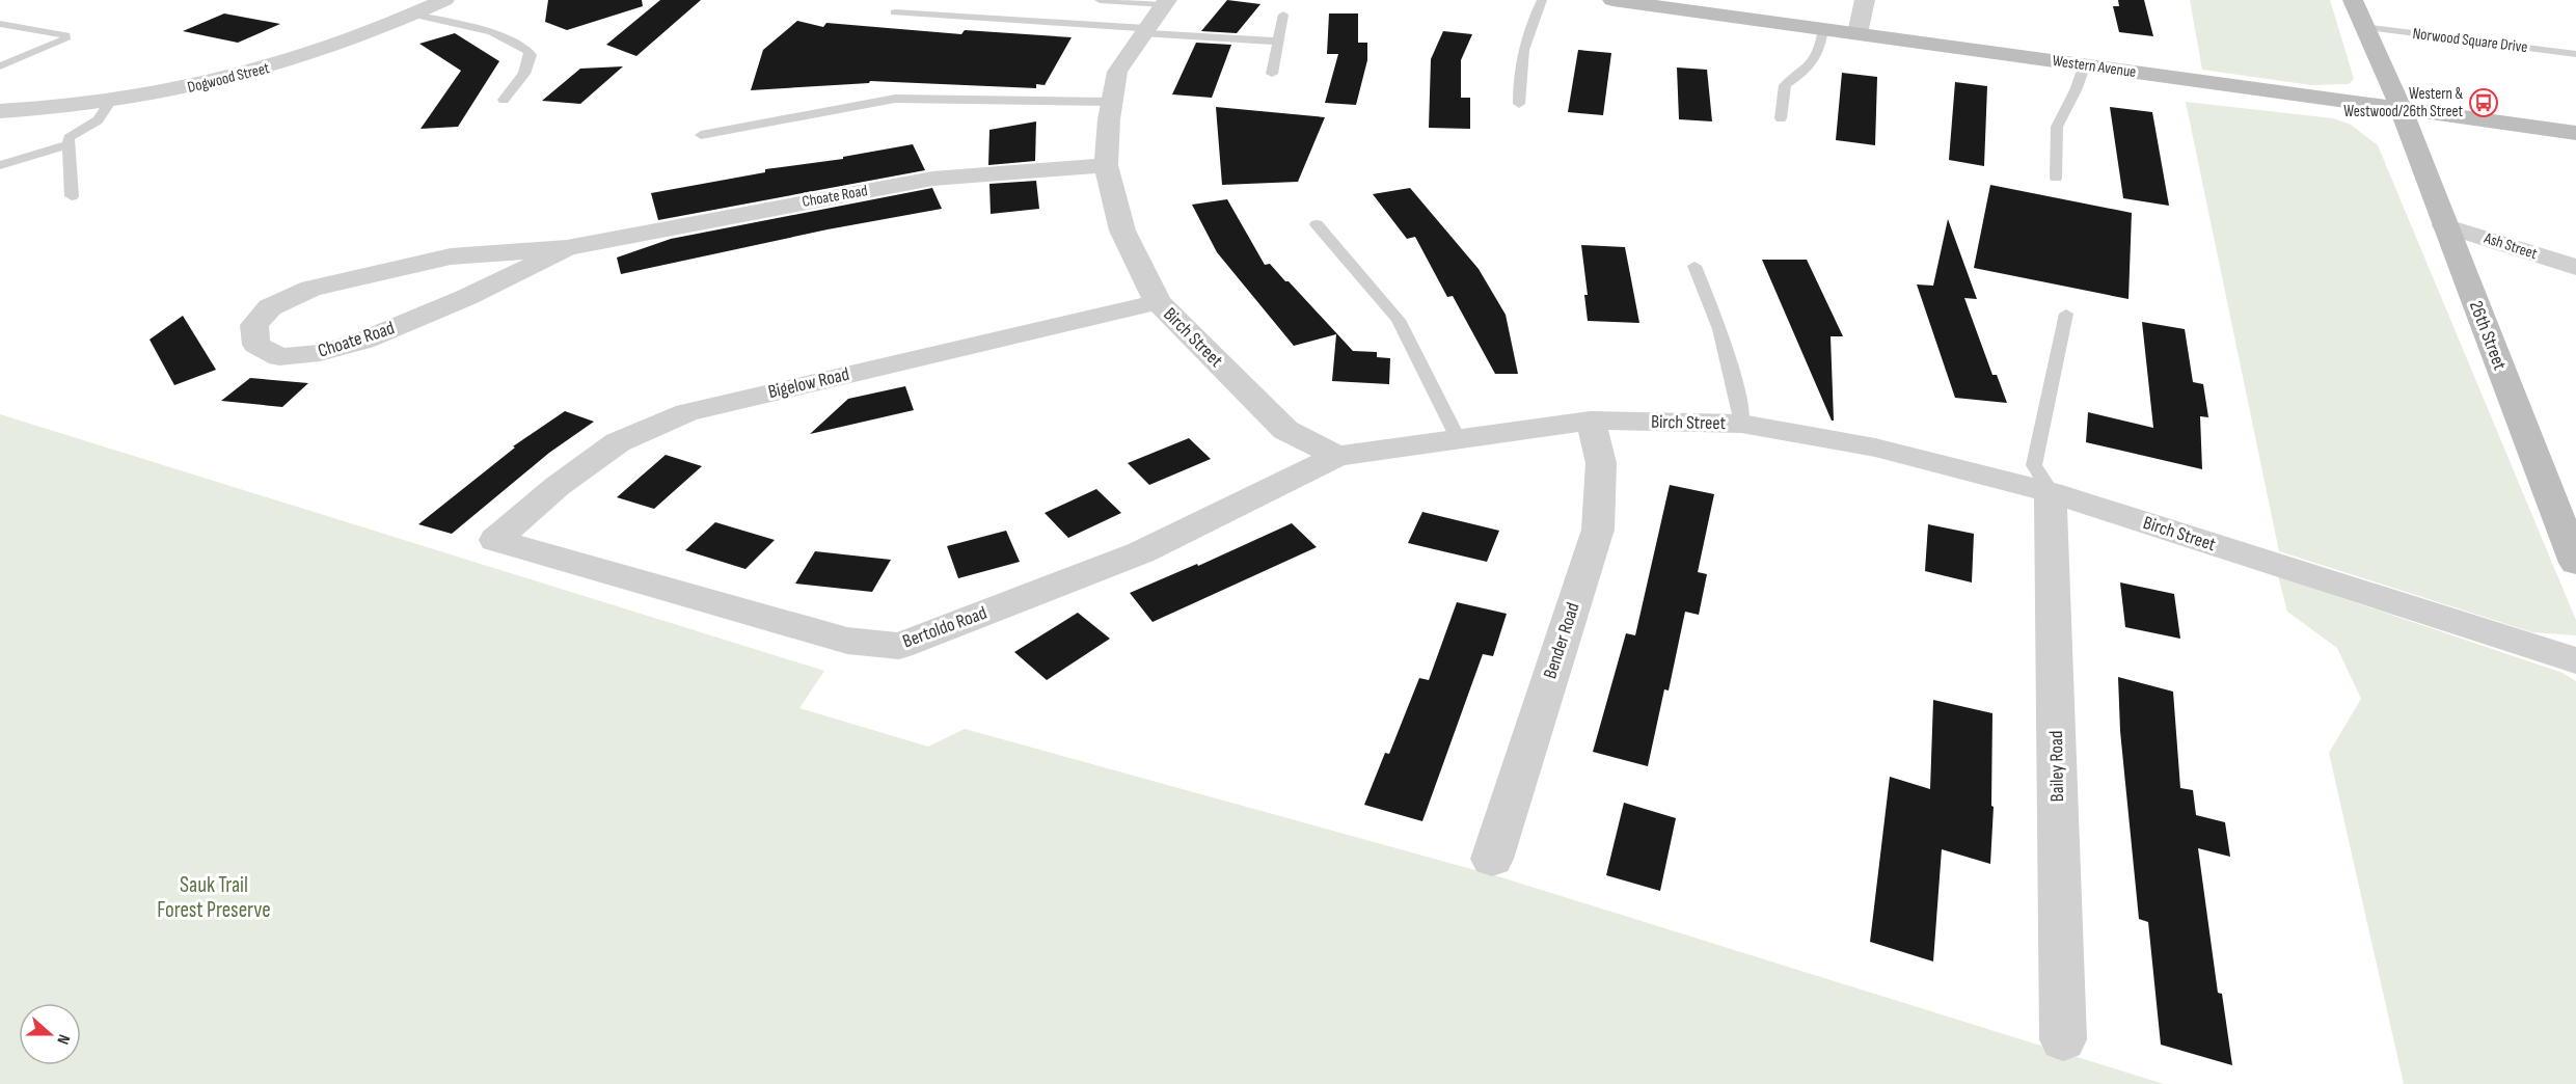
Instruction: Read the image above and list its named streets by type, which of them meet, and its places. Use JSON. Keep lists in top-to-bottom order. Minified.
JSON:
{"streets":{"street":["Western Avenue","Dogwood Street","Choate Road","Ash Street","26th Street","Birch Street","Bigelow Road","Bertoldo Road","Bender Road","Bailey Road"],"lane":["Norwood Square Drive"]},"crossings":[["Norwood Square Drive","26th Street"],["Western Avenue","26th Street"],["Choate Road","Birch Street"],["Ash Street","26th Street"],["Birch Street","Bigelow Road"],["Birch Street","Bertoldo Road"],["Birch Street","Bender Road"],["Birch Street","Bailey Road"],["Bigelow Road","Bertoldo Road"]],"parks":["Sauk Trail Forest Preserve"],"places":{"bus stop":["Western & Westwood/26th Street"]},"north":"right"}
